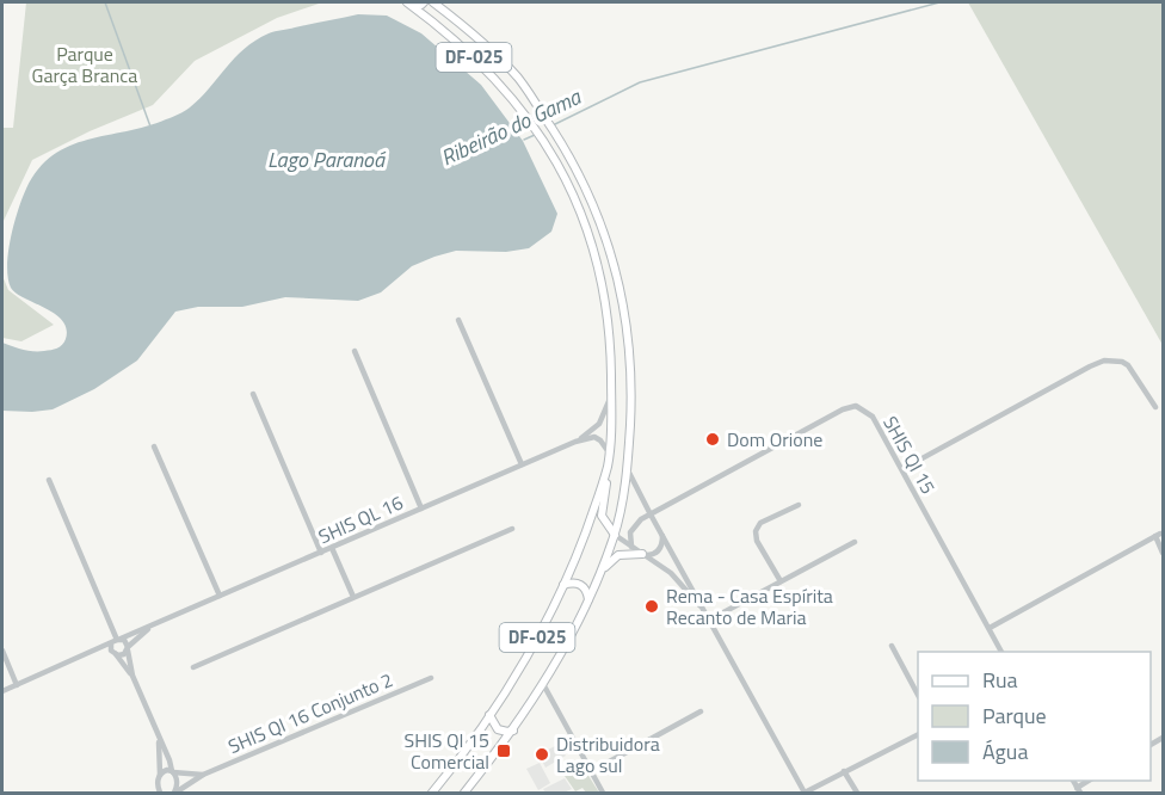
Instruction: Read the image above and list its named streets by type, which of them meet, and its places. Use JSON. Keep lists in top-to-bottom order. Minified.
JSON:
{"streets":{"main road":["DF-025"],"street":["SHIS QI 15","SHIS QL 16","SHIS QI 16 Conjunto 2"]},"crossings":[["DF-025","SHIS QL 16"]],"water":["Ribeirão do Gama","Lago Paranoá"],"parks":["Parque Garça Branca"],"places":{"other":["Dom Orione","Rema - Casa Espírita Recanto de Maria","Distribuidora Lago sul"],"transit":["SHIS QI 15 Comercial"]},"legend":["Rua","Parque","Água"]}
